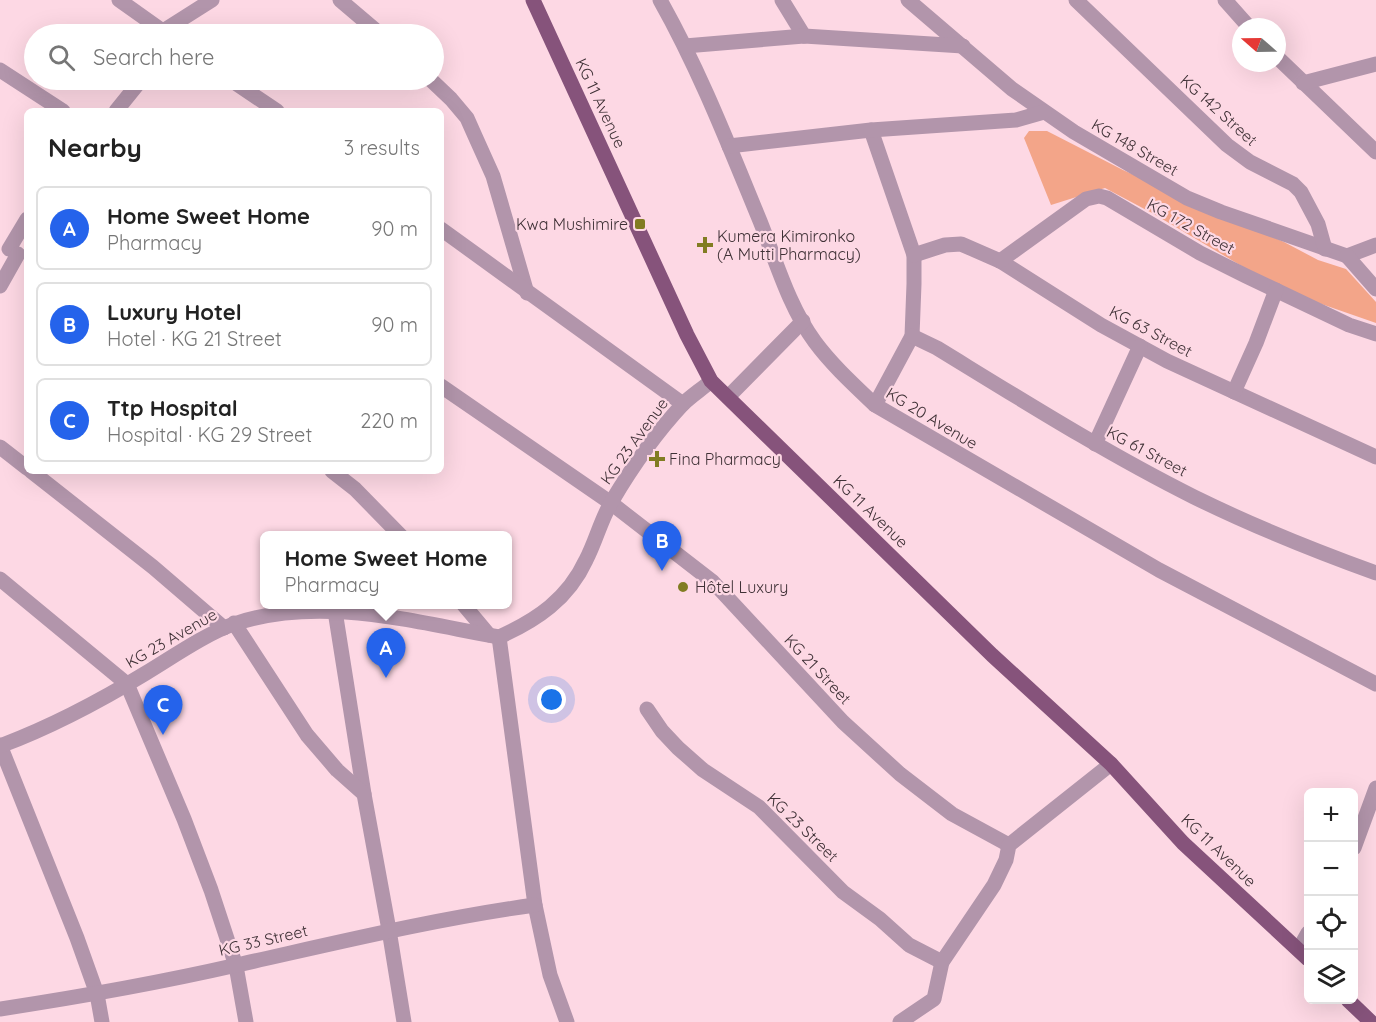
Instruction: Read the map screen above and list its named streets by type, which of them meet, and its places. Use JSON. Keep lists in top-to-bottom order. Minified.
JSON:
{"streets":{"main road":["KG 11 Avenue"],"street":["KG 142 Street","KG 148 Street","KG 172 Street","KG 63 Street","KG 20 Avenue","KG 23 Avenue","KG 61 Street","KG 21 Street","KG 23 Street","KG 33 Street"]},"crossings":[["KG 11 Avenue","KG 23 Avenue"],["KG 142 Street","KG 148 Street"],["KG 172 Street","KG 63 Street"],["KG 23 Avenue","KG 21 Street"]],"places":{"transit":["Kwa Mushimire"],"health":["Kumera Kimironko (A Mutti Pharmacy)","Fina Pharmacy"],"other":["Hôtel Luxury"]},"north":"left","page":{"search":"Search here","heading":["Nearby","3 results"],"list":[{"mark":"A","name":"Home Sweet Home","note":"Pharmacy","value":"90 m"},{"mark":"B","name":"Luxury Hotel","note":"Hotel · KG 21 Street","value":"90 m"},{"mark":"C","name":"Ttp Hospital","note":"Hospital · KG 29 Street","value":"220 m"}],"pins":["B","A","C"],"popup":["Home Sweet Home","Pharmacy"],"map_buttons":["+","−"]}}
